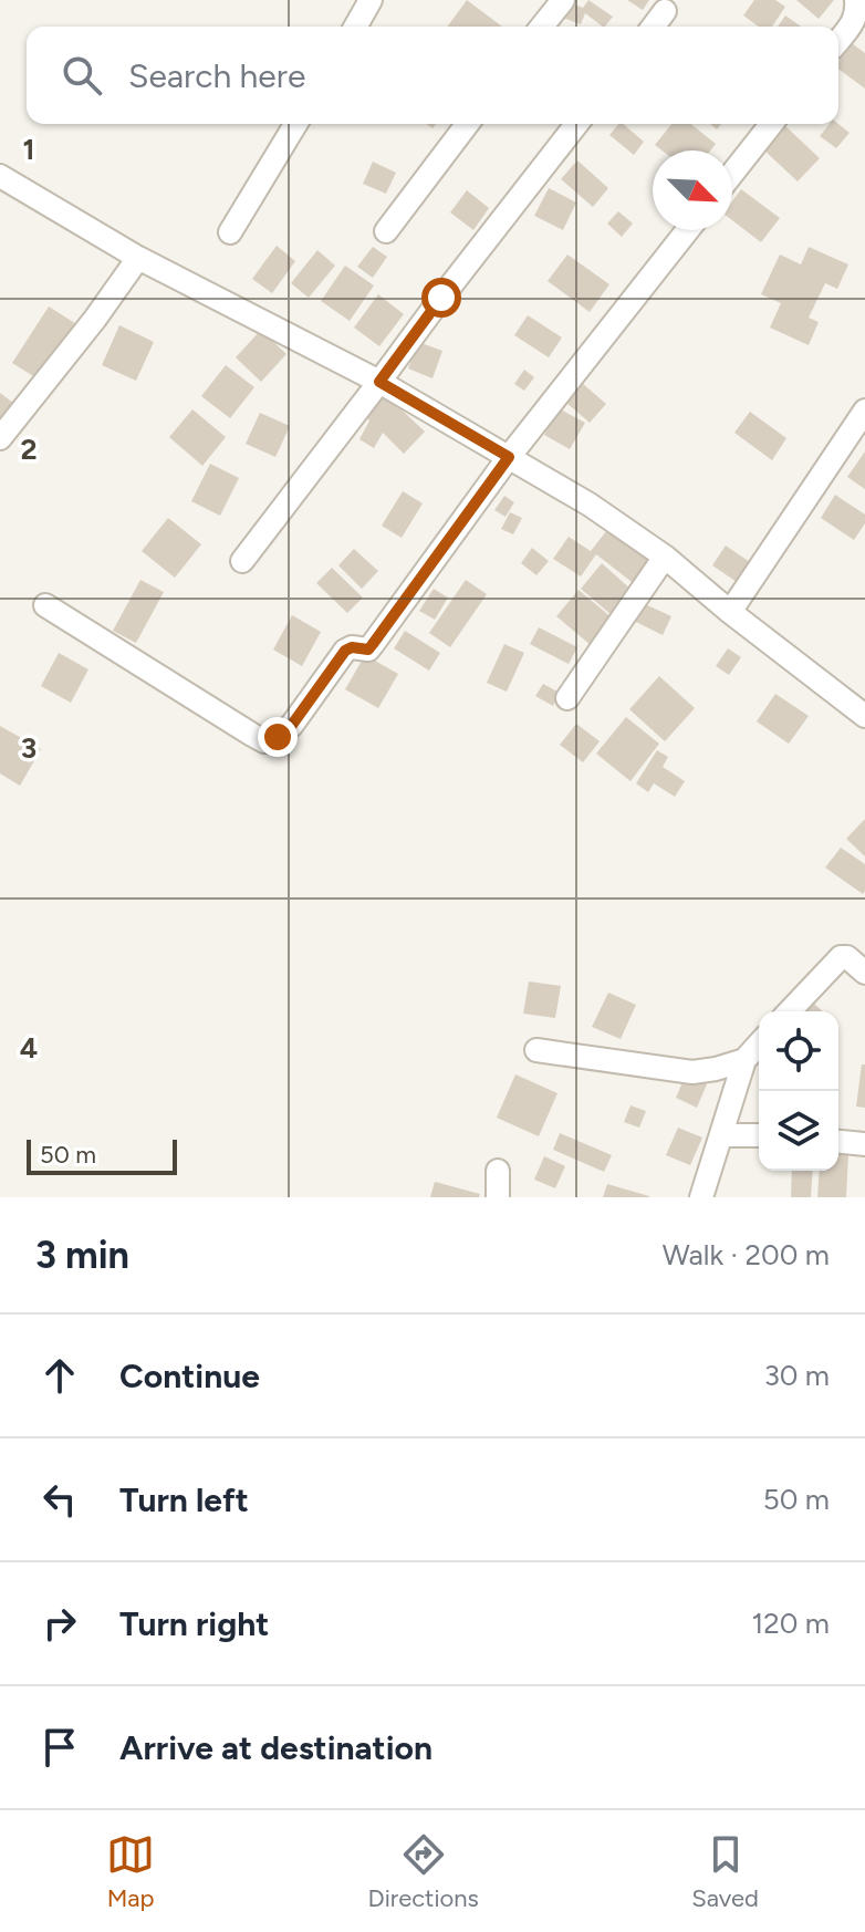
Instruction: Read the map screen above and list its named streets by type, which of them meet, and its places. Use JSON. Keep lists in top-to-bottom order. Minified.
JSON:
{"scale_bar":"50 m","north":"bottom right","page":{"search":"Search here","scale":"50 m","heading":["3 min","Walk · 200 m"],"list":[["Continue","30 m"],["Turn left","50 m"],["Turn right","120 m"],"Arrive at destination"],"nav":["Map","Directions","Saved"]},"grid":{"rows":["1","2","3","4"]}}
